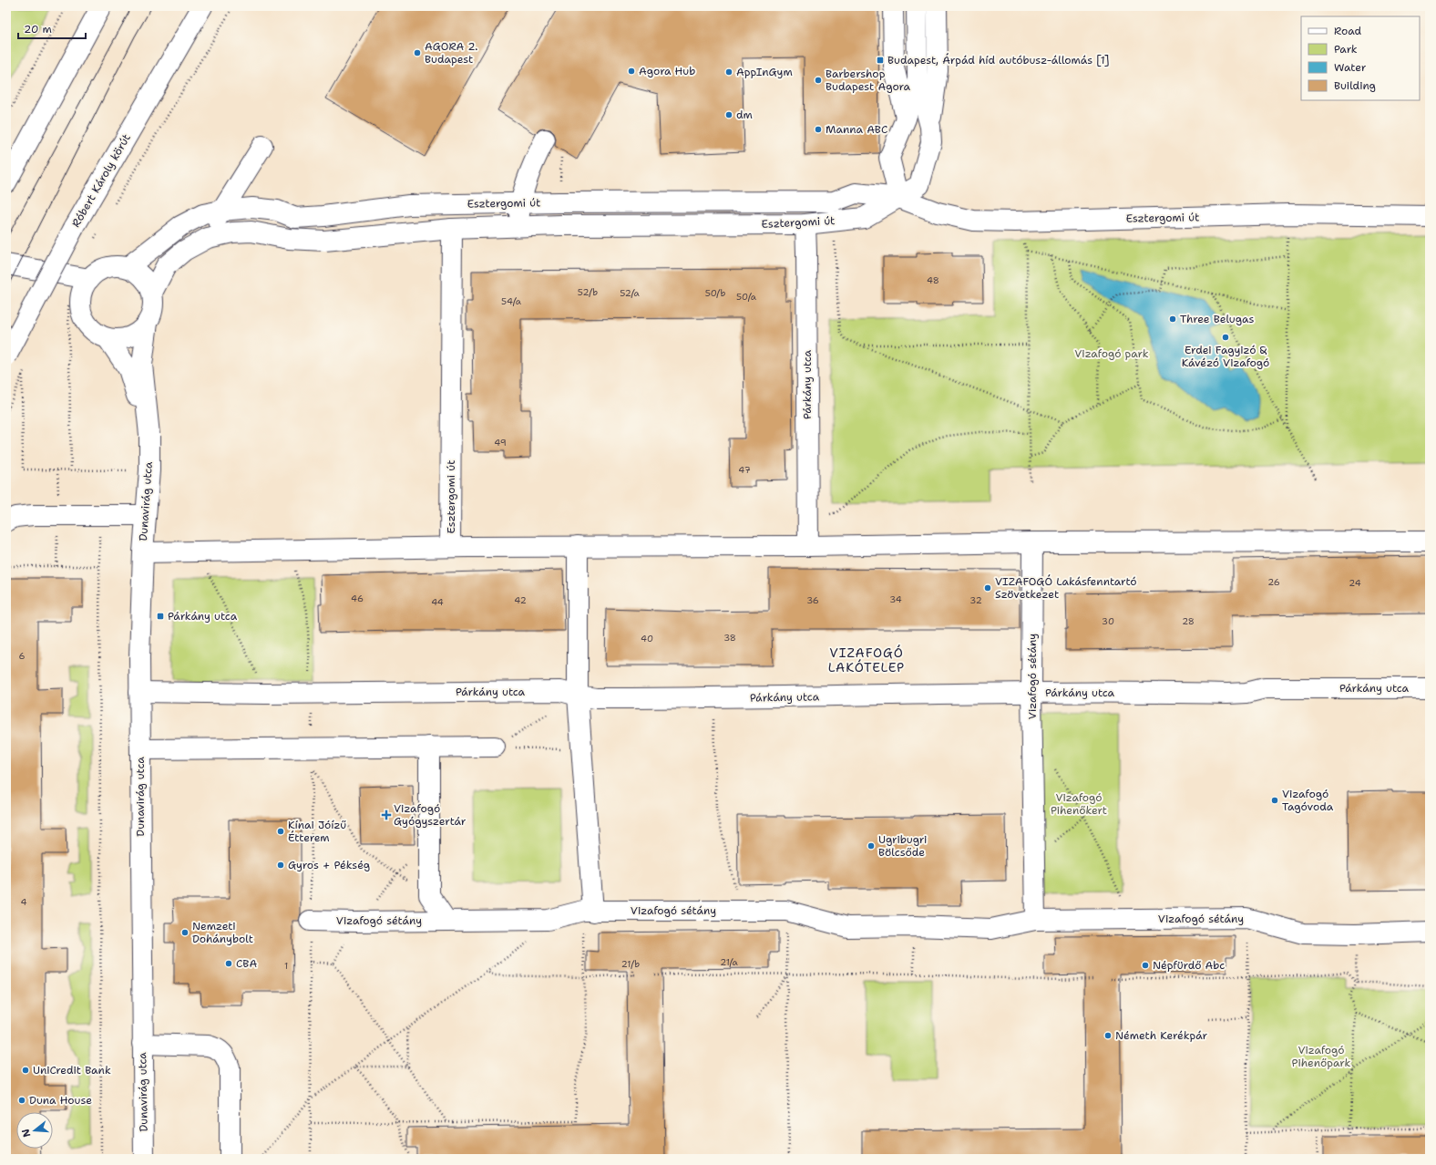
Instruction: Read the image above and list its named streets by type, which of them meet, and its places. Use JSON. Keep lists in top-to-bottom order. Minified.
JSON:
{"streets":{"street":["Róbert Károly körút","Esztergomi út","Párkány utca","Dunavirág utca","Vizafogó sétány"]},"crossings":[["Esztergomi út","Párkány utca"],["Esztergomi út","Dunavirág utca"],["Párkány utca","Dunavirág utca"],["Párkány utca","Vizafogó sétány"]],"districts":["VIZAFOGÓ LAKÓTELEP"],"parks":["Vizafogó park","Vizafogó Pihenőkert","Vizafogó Pihenőpark"],"places":{"other":["AGORA 2. Budapest","Agora Hub","AppInGym","Barbershop Budapest Agora","dm","Manna ABC","Three Belugas","Erdei Fagyizó & Kávézó Vizafogó","VIZAFOGÓ Lakásfenntartó Szövetkezet","Vizafogó Tagóvoda","Kínai Jóízű Étterem","Ugribugri Bölcsőde","Gyros + Pékség","Nemzeti Dohánybolt","CBA","Népfürdő Abc","Németh Kerékpár","UniCredit Bank","Duna House"],"transit":["Budapest, Árpád híd autóbusz-állomás [1]","Párkány utca"],"health":["Vizafogó Gyógyszertár"]},"house_numbers":["48","52/b","52/a","50/b","50/a","54/a","49","47","26","24","46","34","42","36","32","44","30","28","38","40","6","4","21/a","21/b","1"],"legend":["Road","Park","Water","Building"],"scale_bar":"20 m","north":"left"}
